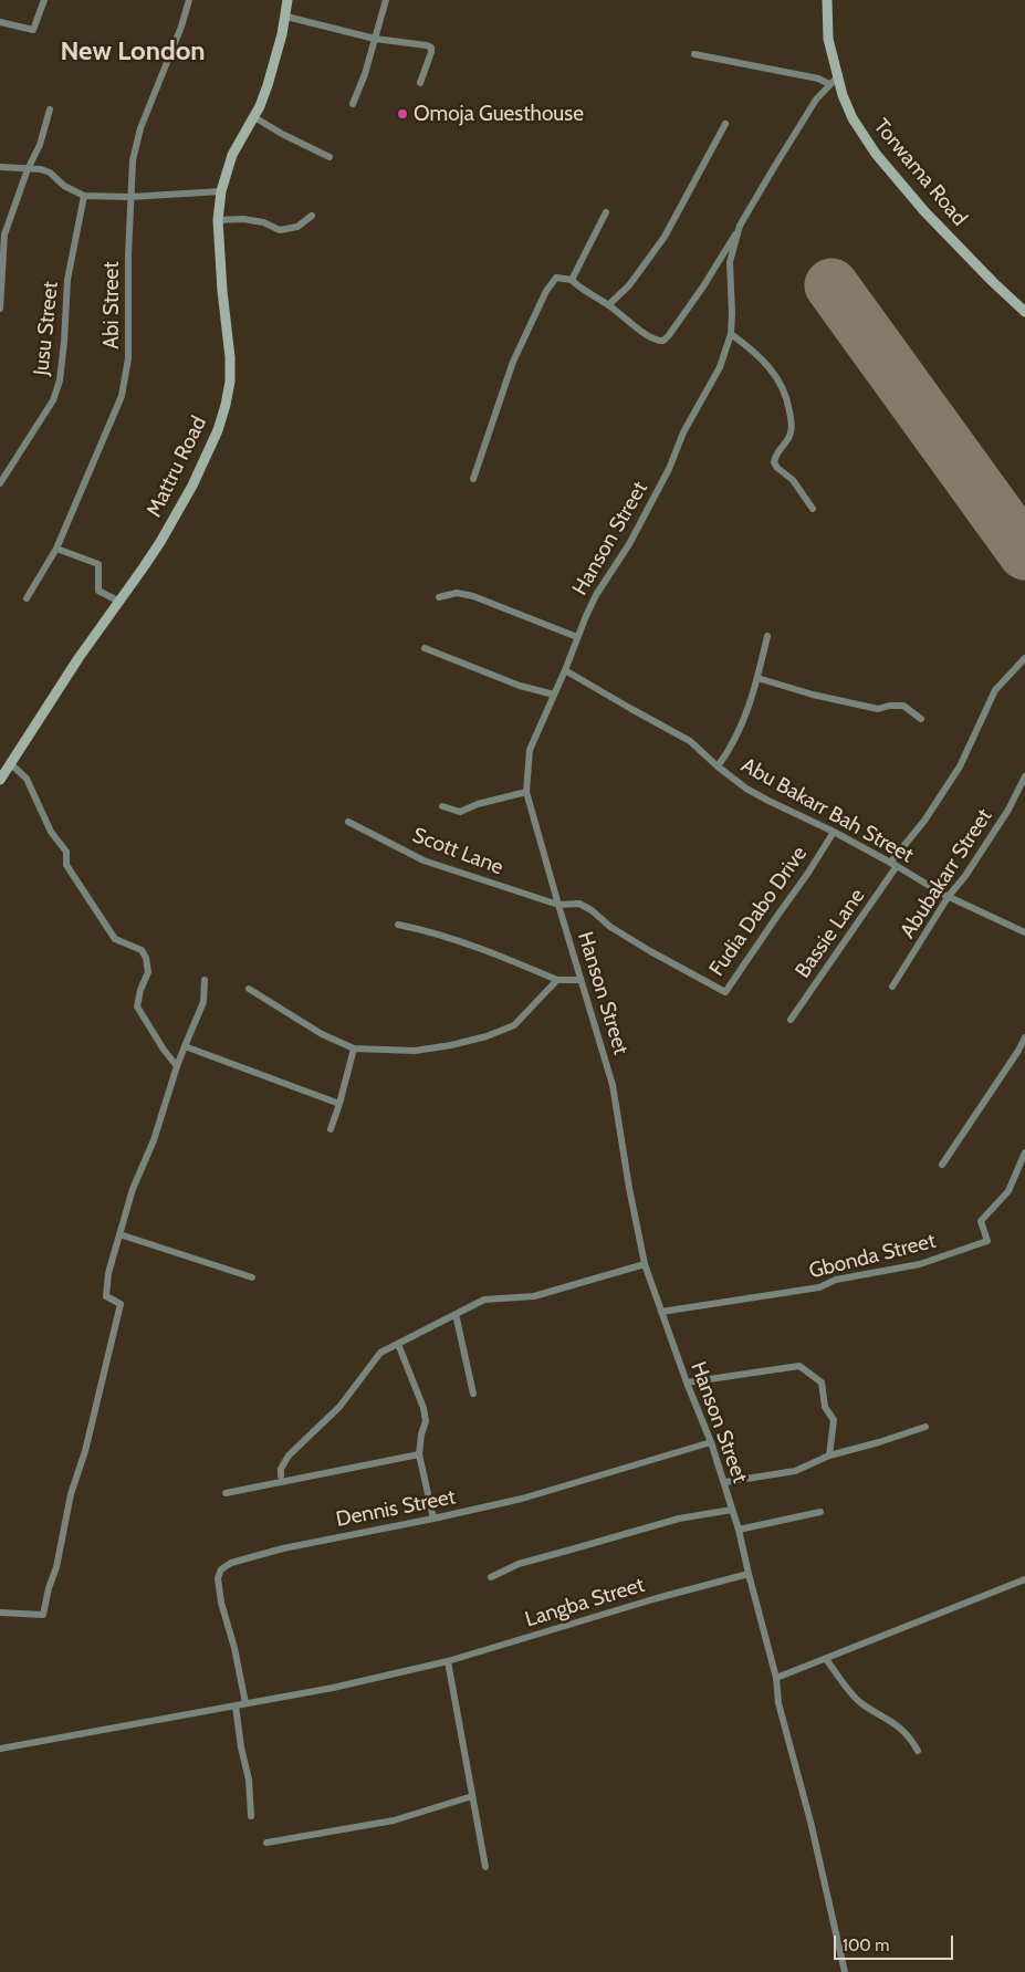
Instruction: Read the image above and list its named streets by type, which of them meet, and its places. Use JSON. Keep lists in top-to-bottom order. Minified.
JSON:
{"streets":{"main road":["Torwama Road","Mattru Road"],"street":["Abi Street","Jusu Street","Hanson Street","Abu Bakarr Bah Street","Scott Lane","Abubakarr Street","Fudia Dabo Drive","Bassie Lane","Gbonda Street","Dennis Street","Langba Street"]},"crossings":[["Torwama Road","Hanson Street"],["Hanson Street","Abu Bakarr Bah Street"],["Hanson Street","Scott Lane"],["Hanson Street","Fudia Dabo Drive"],["Hanson Street","Gbonda Street"],["Hanson Street","Dennis Street"],["Hanson Street","Langba Street"],["Abu Bakarr Bah Street","Abubakarr Street"],["Abu Bakarr Bah Street","Fudia Dabo Drive"],["Abu Bakarr Bah Street","Bassie Lane"],["Scott Lane","Fudia Dabo Drive"],["Dennis Street","Langba Street"]],"districts":["New London"],"places":["Omoja Guesthouse"],"scale_bar":"100 m"}
